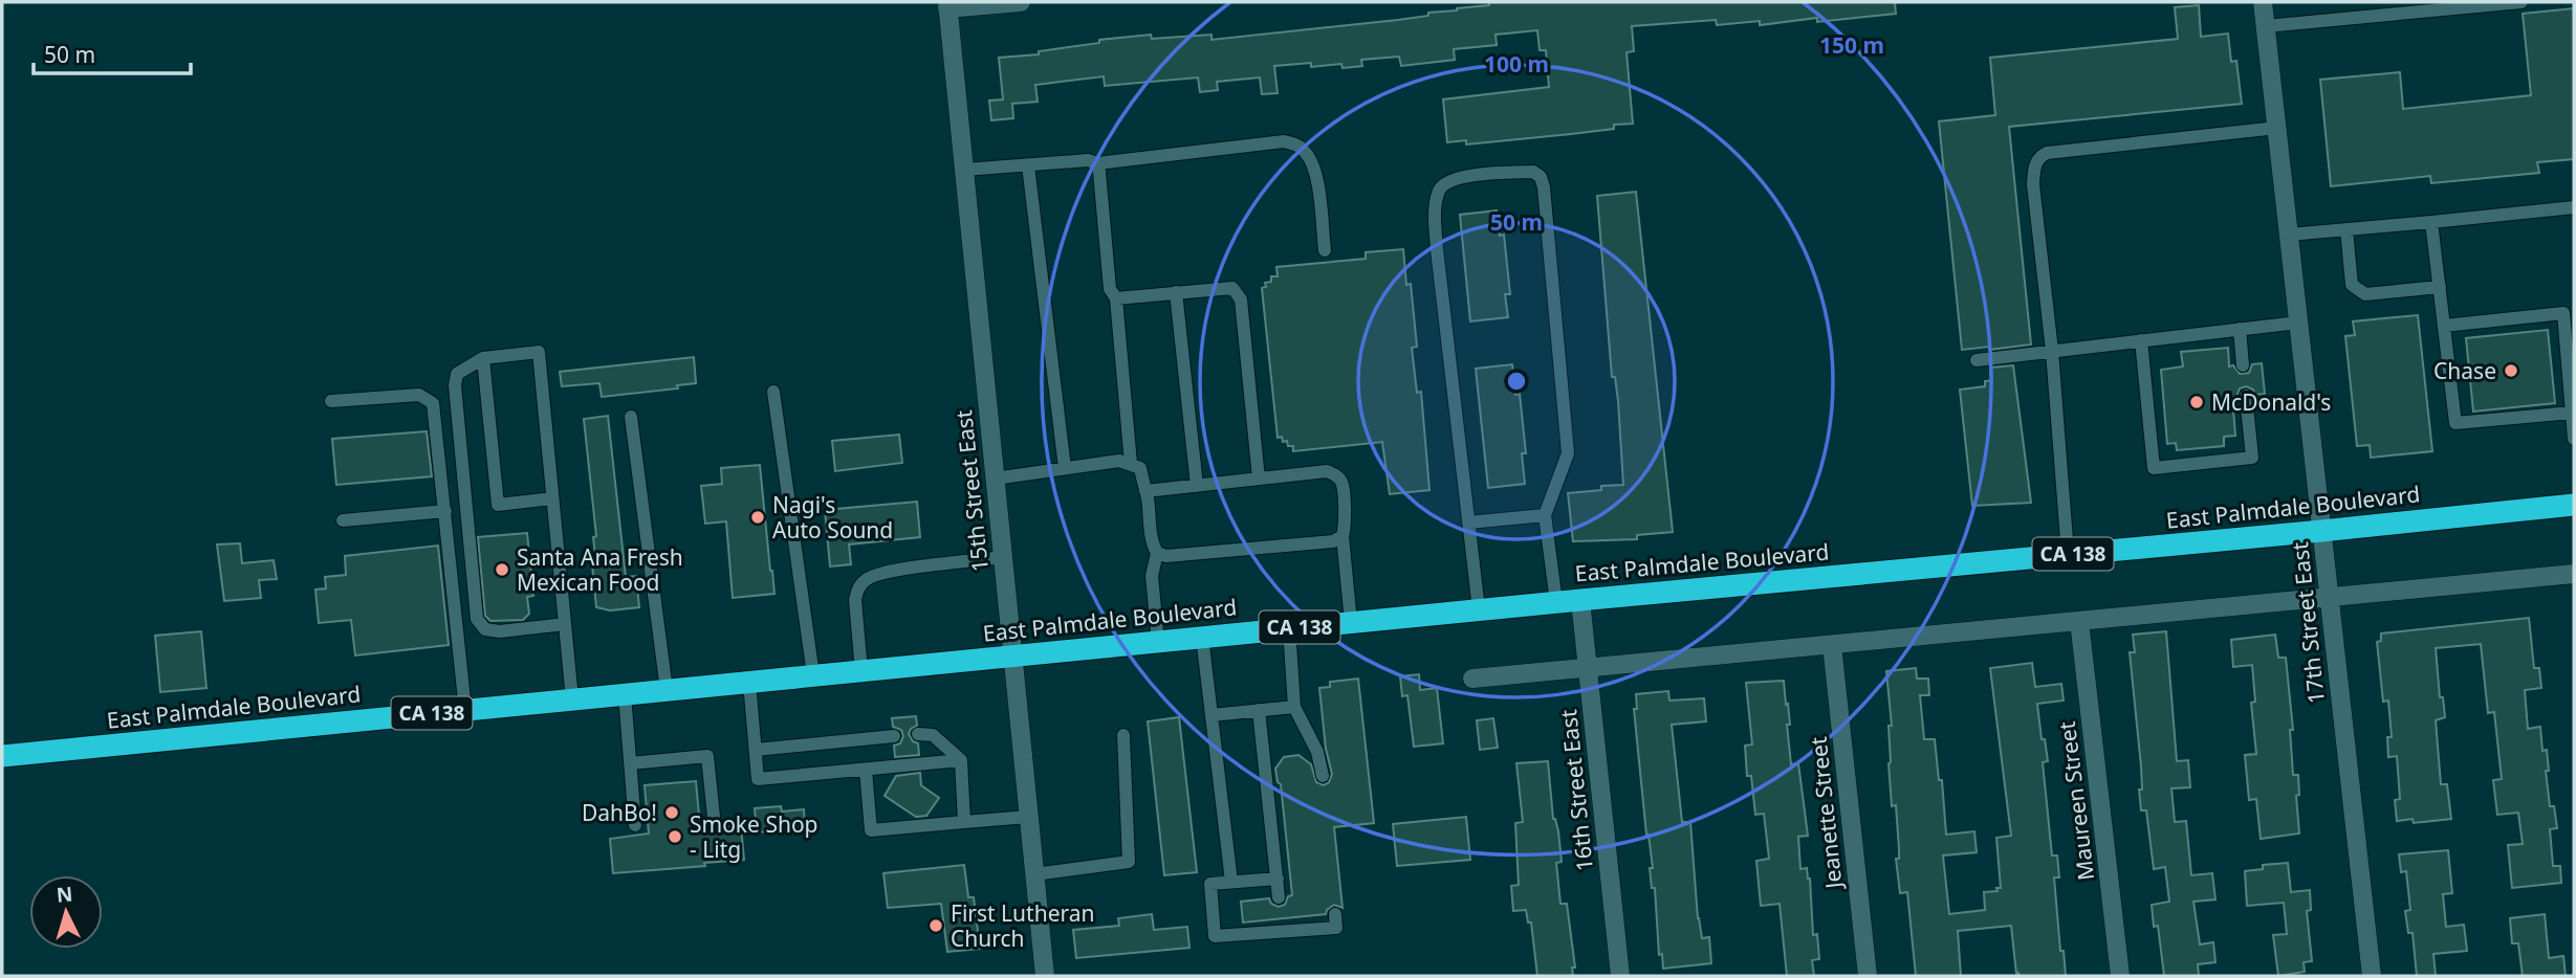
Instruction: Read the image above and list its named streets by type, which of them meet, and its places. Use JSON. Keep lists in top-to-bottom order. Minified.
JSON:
{"streets":{"highway":["East Palmdale Boulevard","CA 138"],"street":["15th Street East","17th Street East","16th Street East","Maureen Street","Jeanette Street"]},"crossings":[["15th Street East","East Palmdale Boulevard"],["East Palmdale Boulevard","17th Street East"],["East Palmdale Boulevard","16th Street East"]],"places":["Chase","McDonald's","Nagi's Auto Sound","Santa Ana Fresh Mexican Food","DahBo!","Smoke Shop - Litg","First Lutheran Church"],"scale_bar":"50 m","north":"top","rings":["150 m","100 m","50 m"]}
